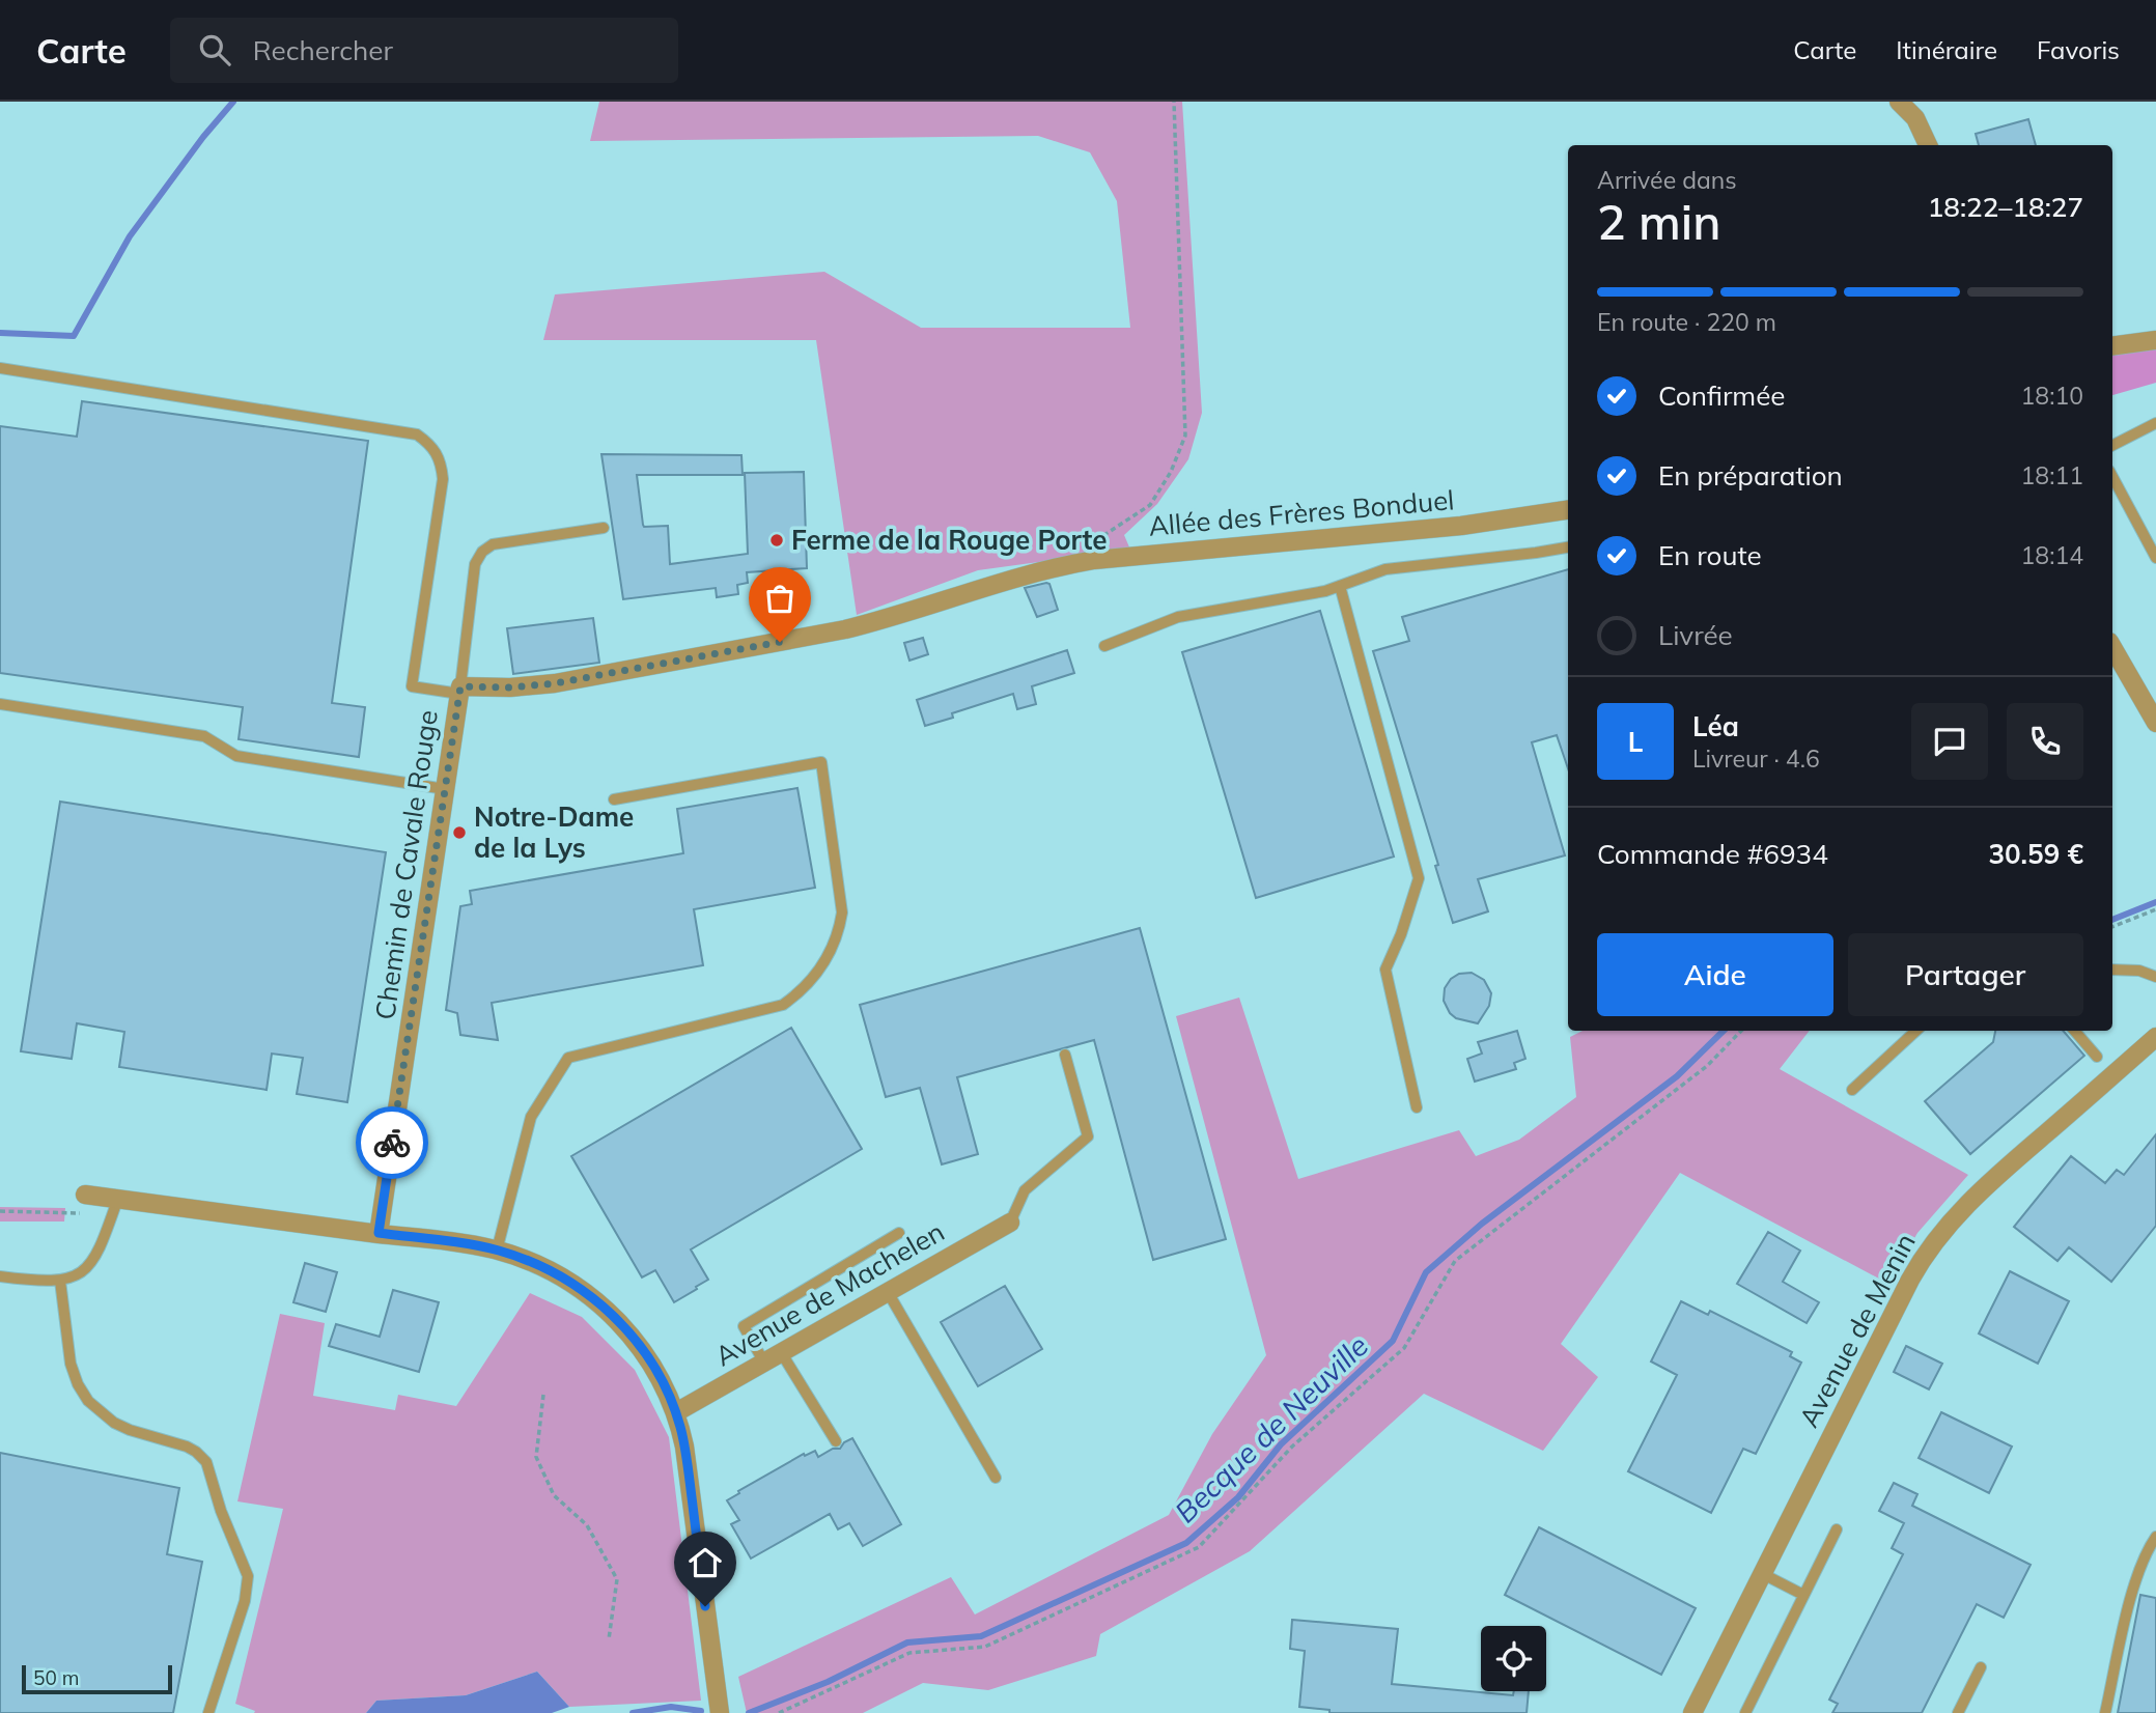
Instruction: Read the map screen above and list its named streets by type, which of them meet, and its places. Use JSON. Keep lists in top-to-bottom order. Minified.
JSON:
{"streets":{"street":["Allée des Frères Bonduel","Chemin de Cavale Rouge","Avenue de Machelen","Avenue de Menin"]},"crossings":[["Allée des Frères Bonduel","Chemin de Cavale Rouge"]],"water":["Becque de Neuville"],"places":["Ferme de la Rouge Porte","Notre-Dame de la Lys"],"scale_bar":"50 m","page":{"header":"Carte","search":"Rechercher","nav":["Carte","Itinéraire","Favoris"],"heading":["2 min","Arrivée dans","18:22–18:27"],"panel":["Léa","Livreur · 4.6","Commande #6934","30.59 €"],"bar":"En route · 220 m","list":[["Confirmée","18:10"],["En préparation","18:11"],["En route","18:14"],"Livrée"],"round":"L","buttons":["Aide","Partager"],"scale":"50 m"}}
